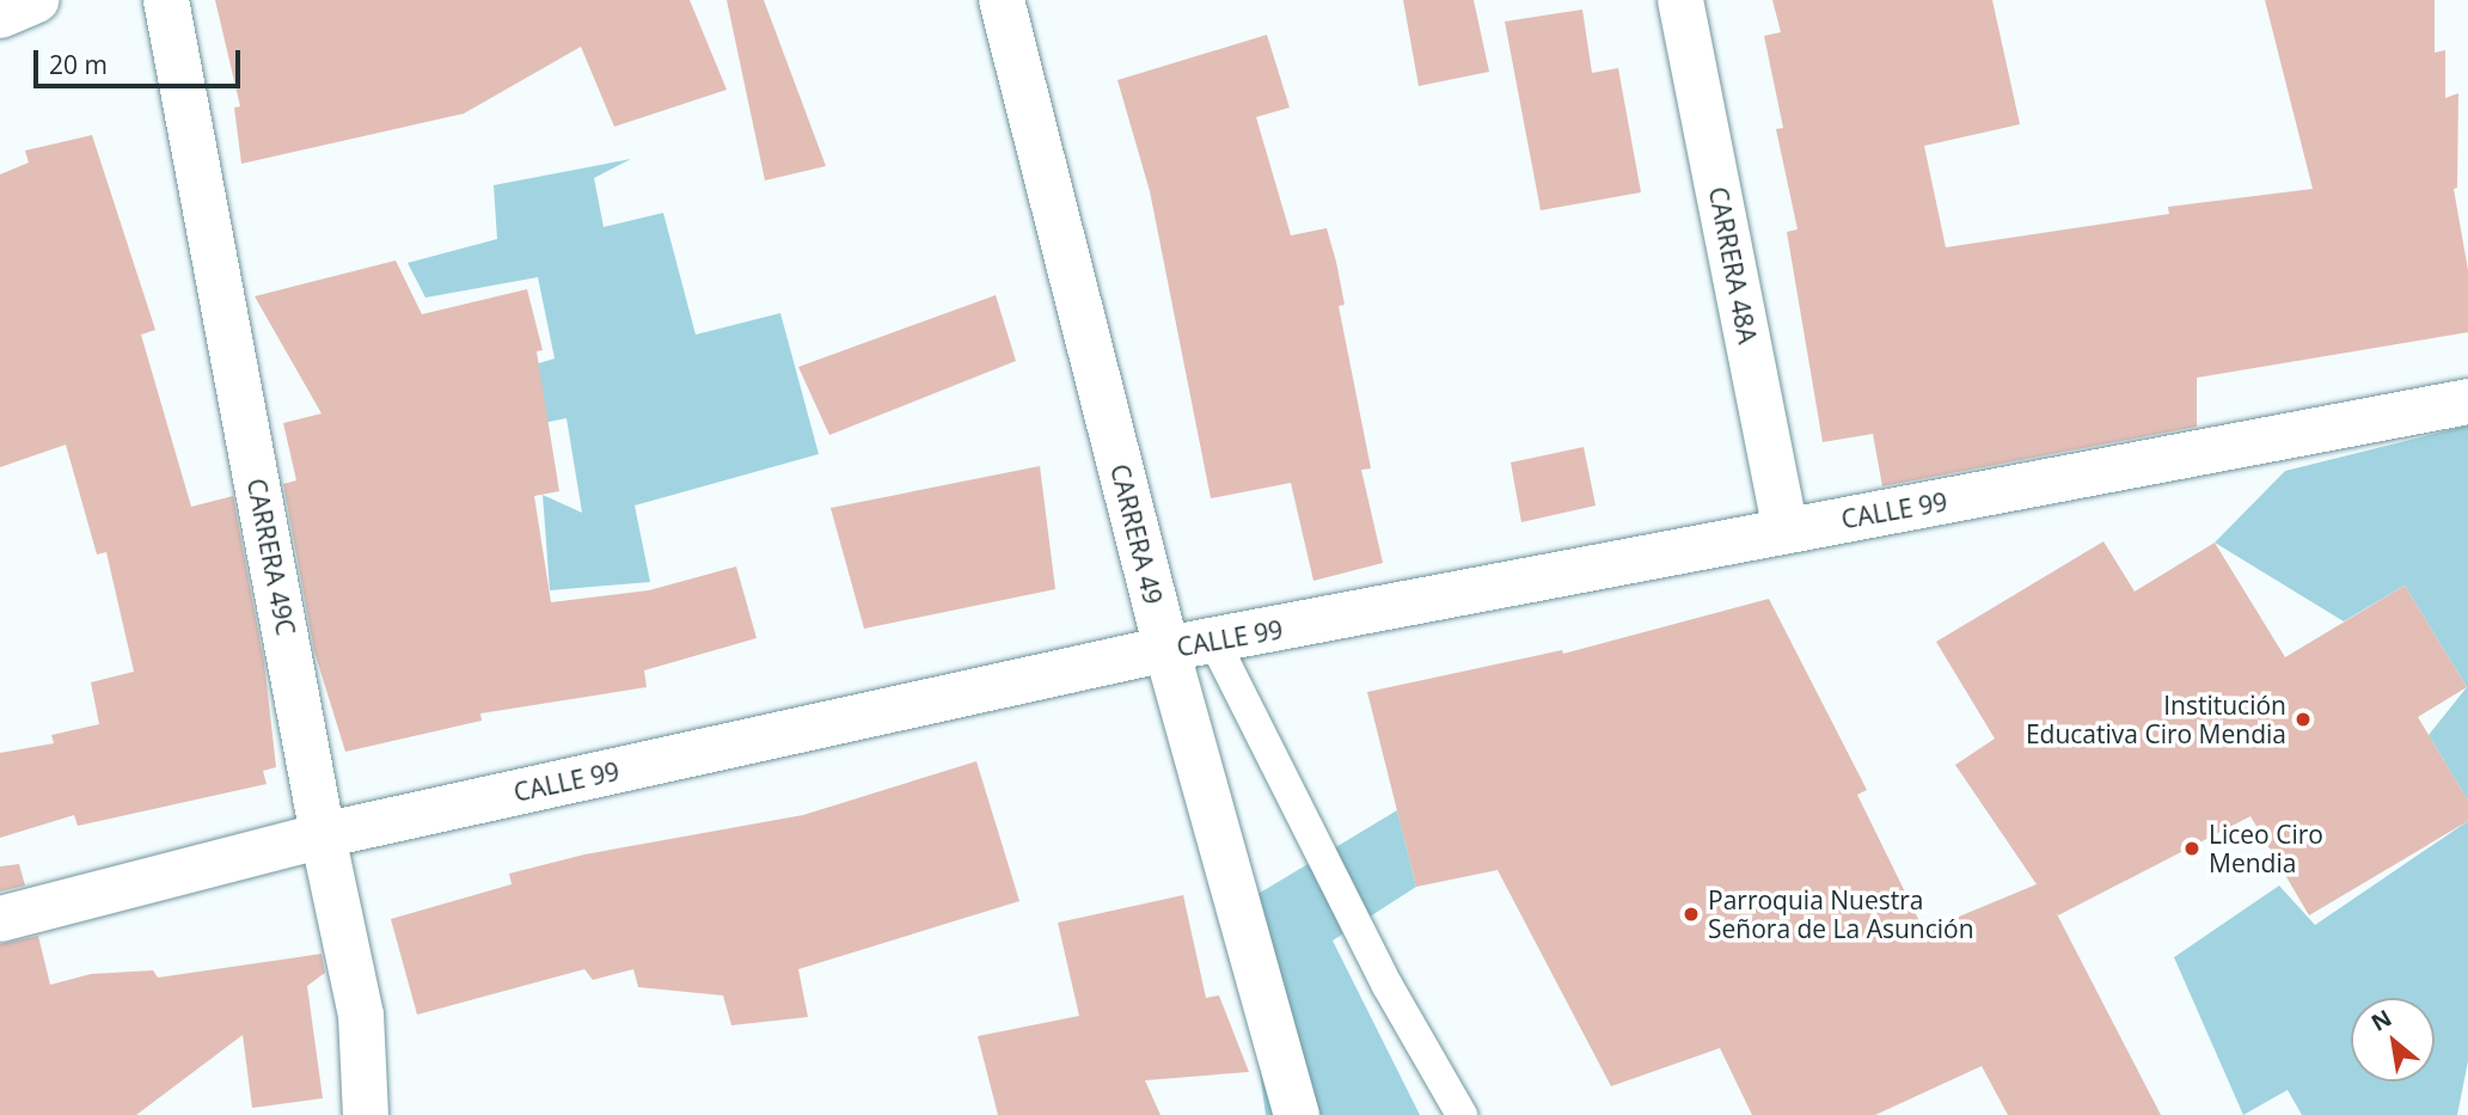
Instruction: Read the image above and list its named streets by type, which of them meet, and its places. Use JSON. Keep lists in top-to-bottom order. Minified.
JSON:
{"streets":{"street":["CARRERA 48A","CALLE 99","CARRERA 49","CARRERA 49C"]},"crossings":[["CARRERA 48A","CALLE 99"],["CALLE 99","CARRERA 49"],["CALLE 99","CARRERA 49C"]],"places":["Institución Educativa Ciro Mendia","Liceo Ciro Mendia","Parroquia Nuestra Señora de La Asunción"],"scale_bar":"20 m","north":"top left"}
